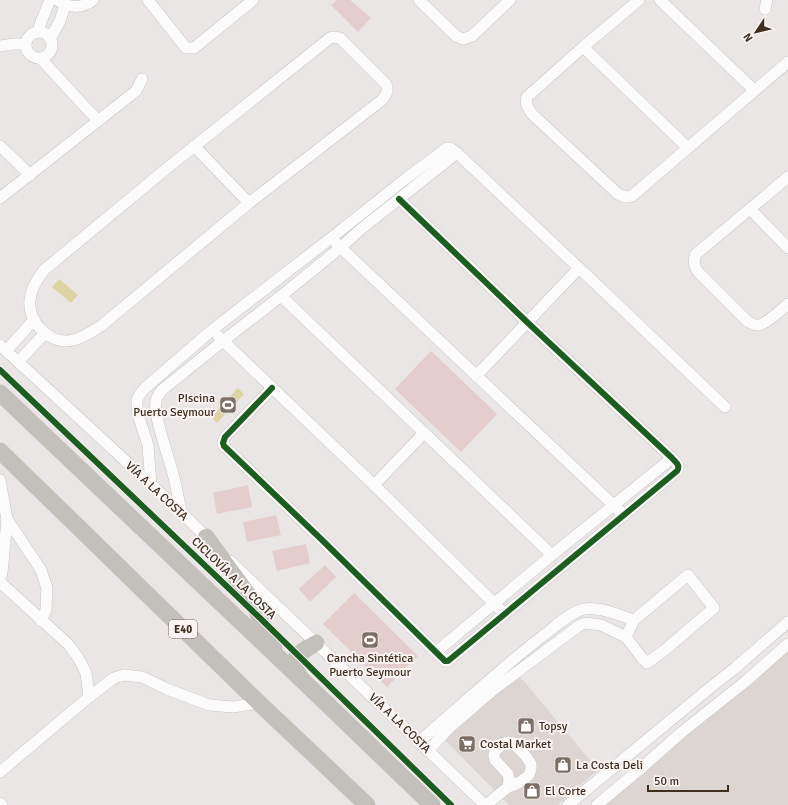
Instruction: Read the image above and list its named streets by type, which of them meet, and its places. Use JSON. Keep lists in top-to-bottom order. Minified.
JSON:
{"streets":{"highway":["E40"],"street":["VÍA A LA COSTA"],"cycle path":["CICLOVÍA A LA COSTA"]},"places":{"sports":["PIscina Puerto Seymour","Cancha Sintética Puerto Seymour"],"shop":["Topsy","La Costa Deli","El Corte"],"supermarket":["Costal Market"]},"scale_bar":"50 m","north":"bottom left"}
